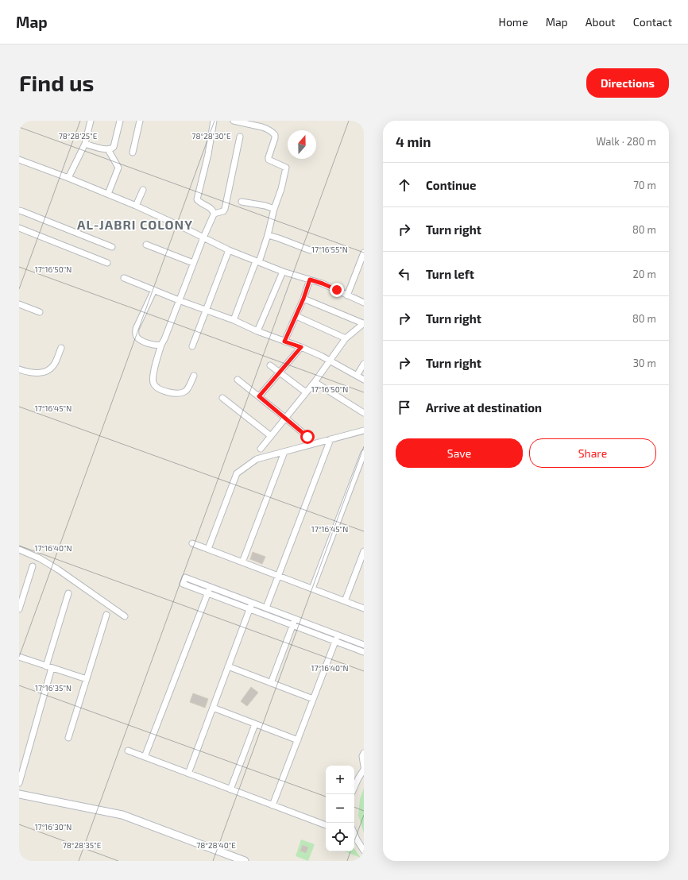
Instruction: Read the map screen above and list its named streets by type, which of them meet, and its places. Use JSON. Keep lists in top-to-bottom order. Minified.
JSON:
{"districts":["AL-JABRI COLONY"],"north":"top","page":{"header":"Map","nav":["Home","Map","About","Contact"],"buttons":["Directions",["Save","Share"]],"title":"Find us","heading":["4 min","Walk · 280 m"],"list":[["Continue","70 m"],["Turn right","80 m"],["Turn left","20 m"],["Turn right","80 m"],["Turn right","30 m"],"Arrive at destination"],"map_buttons":["+","−"]},"coordinates":["78°28'30\"E","78°28'25\"E","17°16'55\"N","17°16'50\"N","17°16'45\"N","17°16'40\"N","17°16'35\"N","17°16'30\"N","78°28'35\"E","78°28'40\"E"]}
